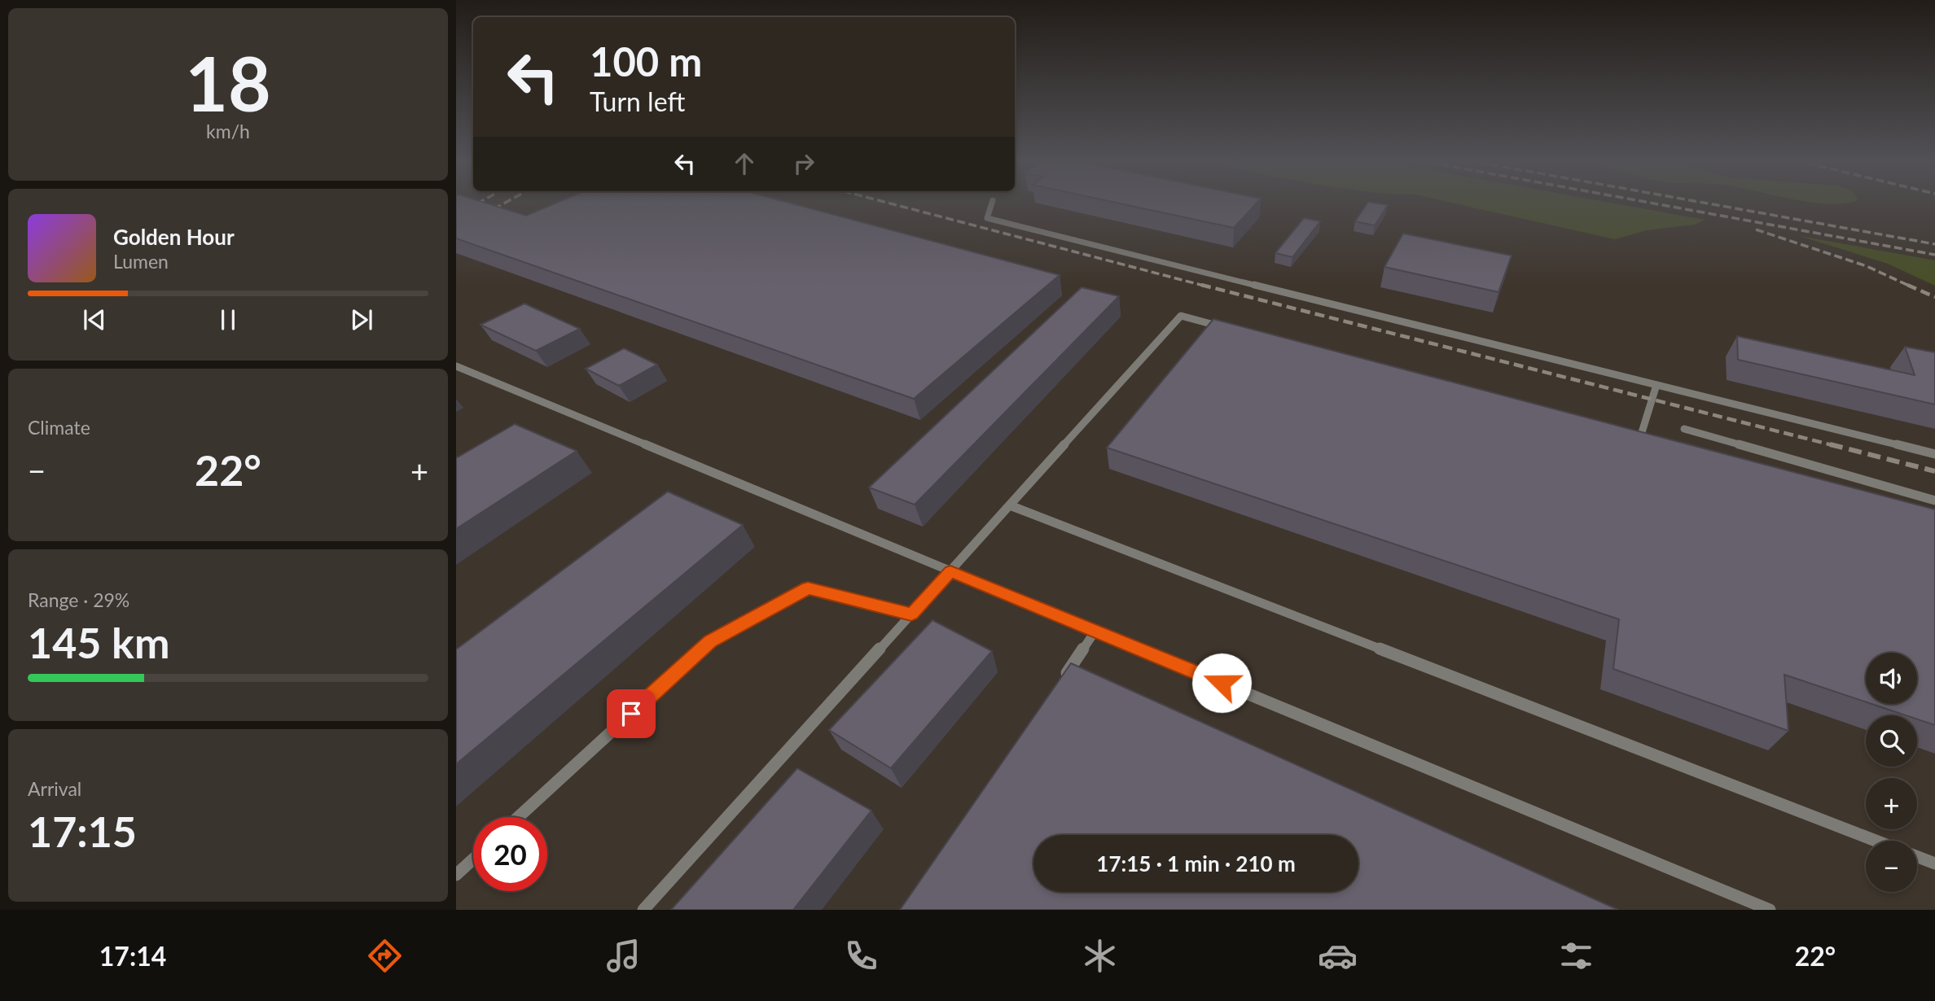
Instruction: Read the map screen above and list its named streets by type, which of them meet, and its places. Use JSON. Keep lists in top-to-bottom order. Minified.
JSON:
{"page":{"tile":[["18","km/h"],"Climate",["Range · 29%","145 km"],["Arrival","17:15"]],"turn":["100 m","Turn left"],"song":["Golden Hour","Lumen"],"heat":["−","22°","+"],"map_buttons":["+","−"],"limit":"20","trip":"17:15 · 1 min · 210 m","tabs":["17:14","22°"]}}
